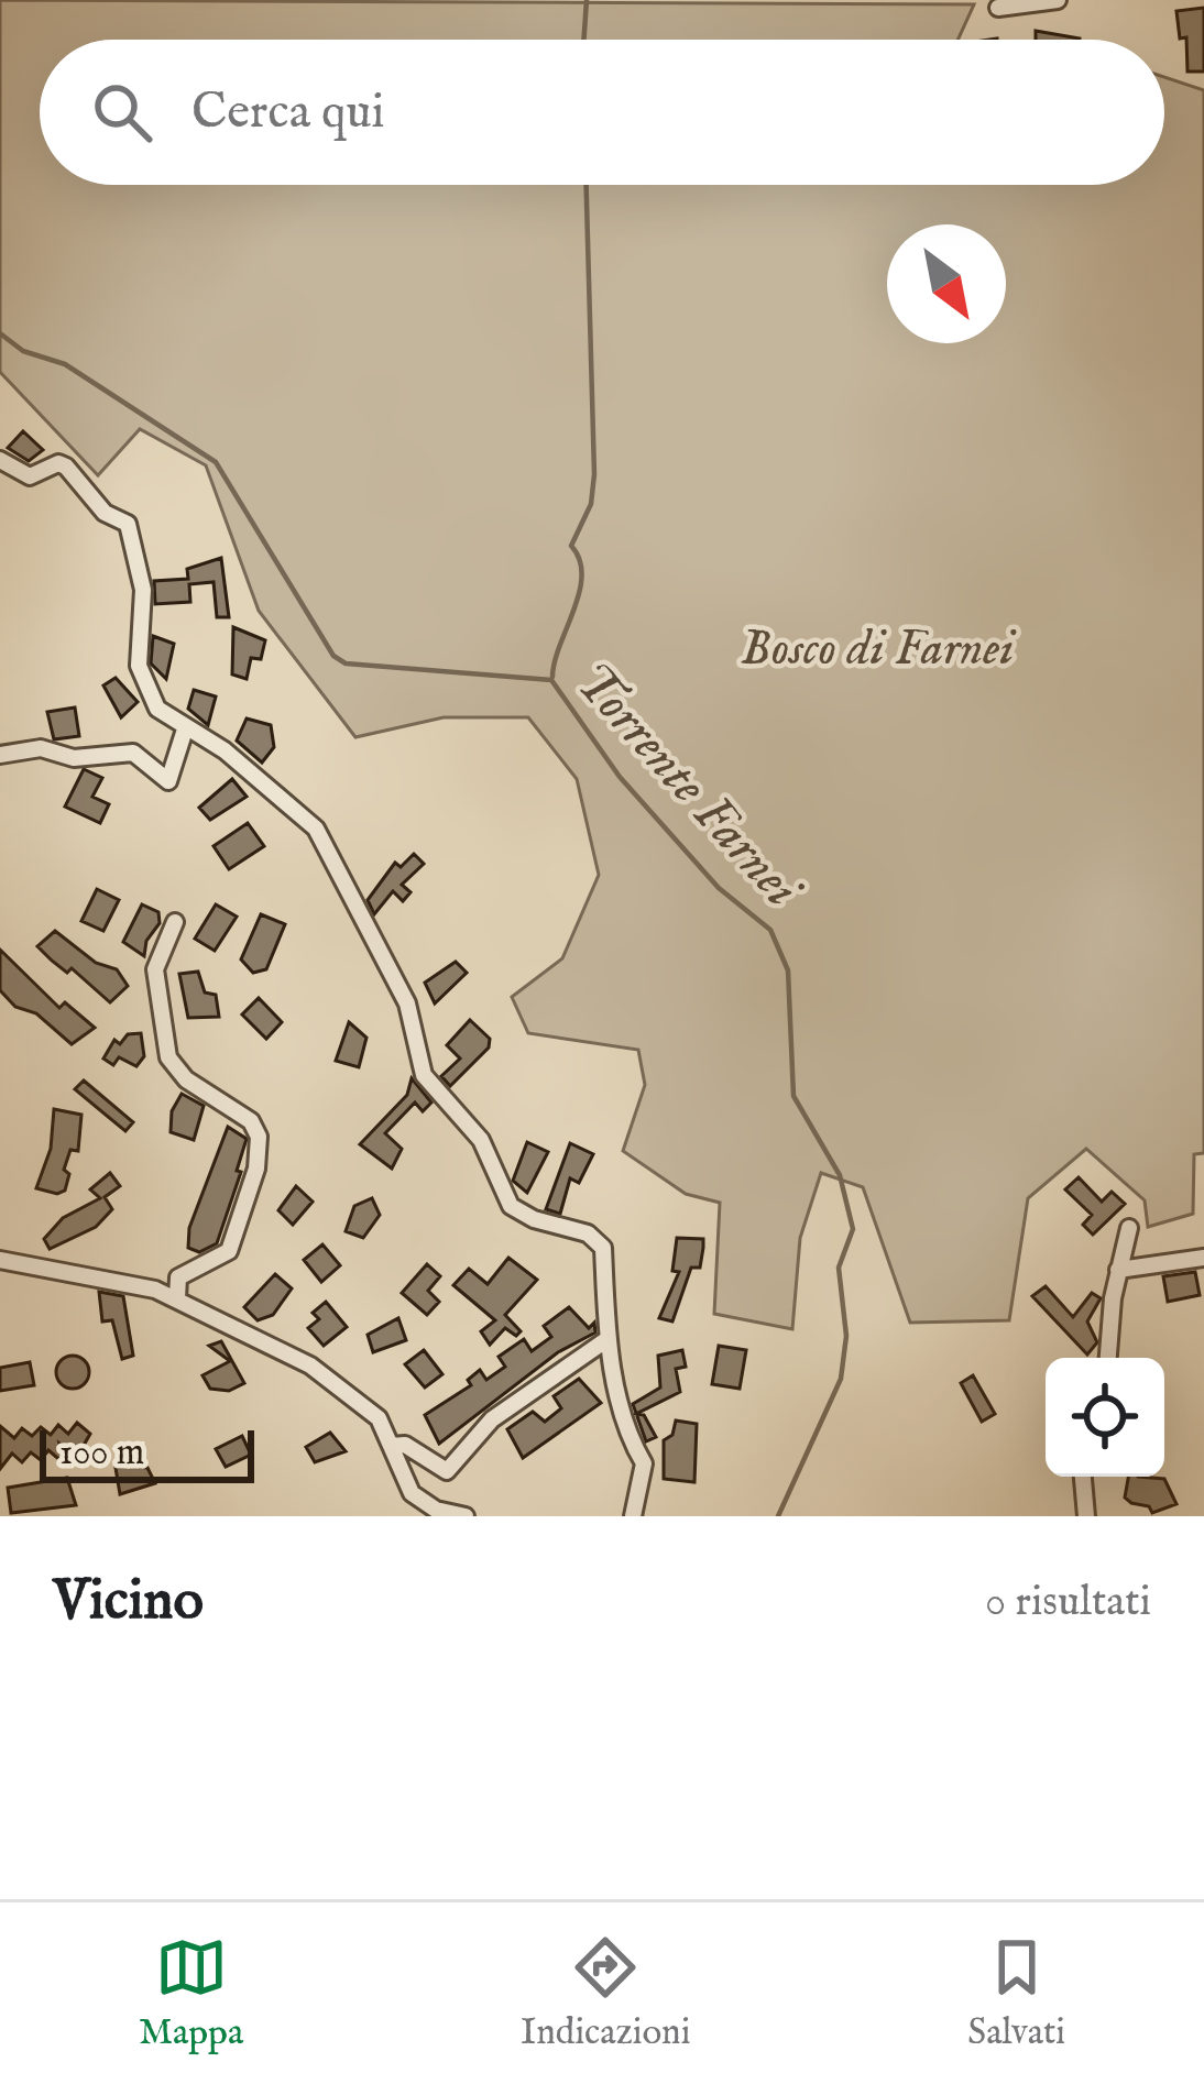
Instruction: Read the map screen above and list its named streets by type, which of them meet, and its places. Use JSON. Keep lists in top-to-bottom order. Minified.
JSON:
{"water":["Torrente Farnei"],"parks":["Bosco di Farnei"],"scale_bar":"100 m","north":"bottom right","page":{"search":"Cerca qui","scale":"100 m","heading":["Vicino","0 risultati"],"nav":["Mappa","Indicazioni","Salvati"]}}
